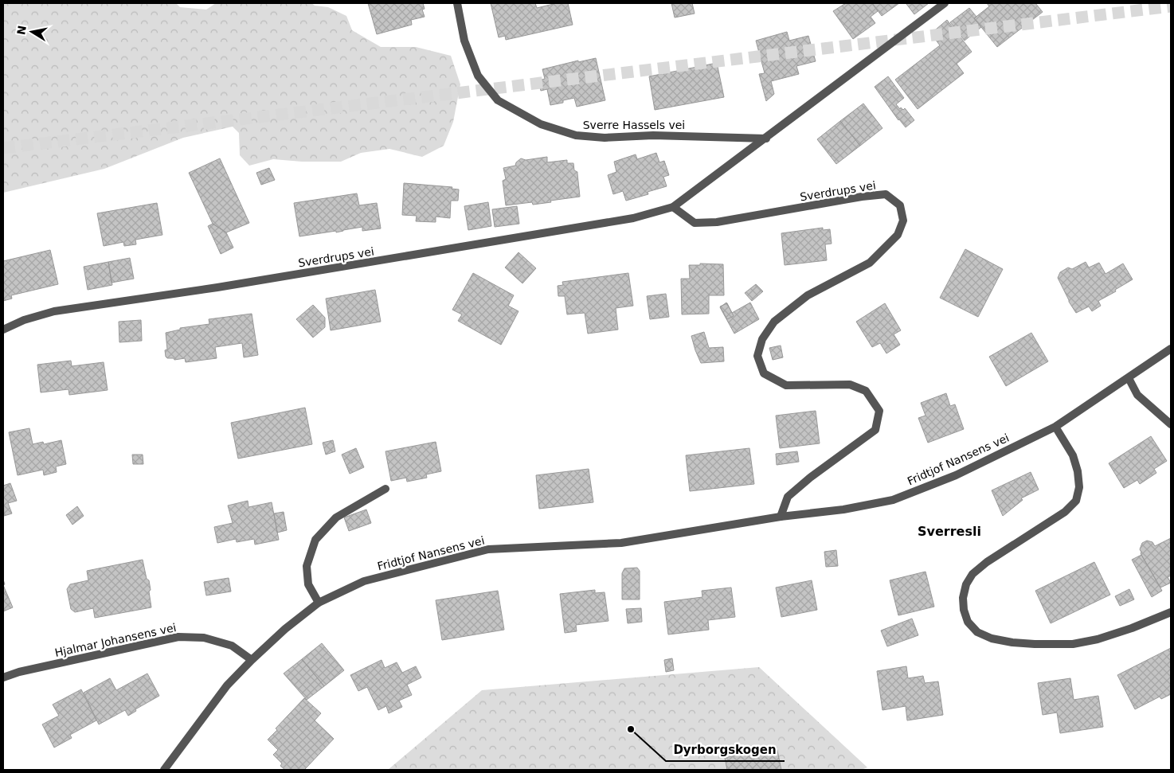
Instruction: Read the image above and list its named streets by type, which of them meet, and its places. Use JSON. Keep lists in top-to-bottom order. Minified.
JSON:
{"streets":{"street":["Sverre Hassels vei","Sverdrups vei","Fridtjof Nansens vei","Hjalmar Johansens vei"]},"crossings":[["Sverre Hassels vei","Sverdrups vei"],["Sverdrups vei","Fridtjof Nansens vei"],["Fridtjof Nansens vei","Hjalmar Johansens vei"]],"districts":["Sverresli"],"places":["Dyrborgskogen"],"north":"left"}
